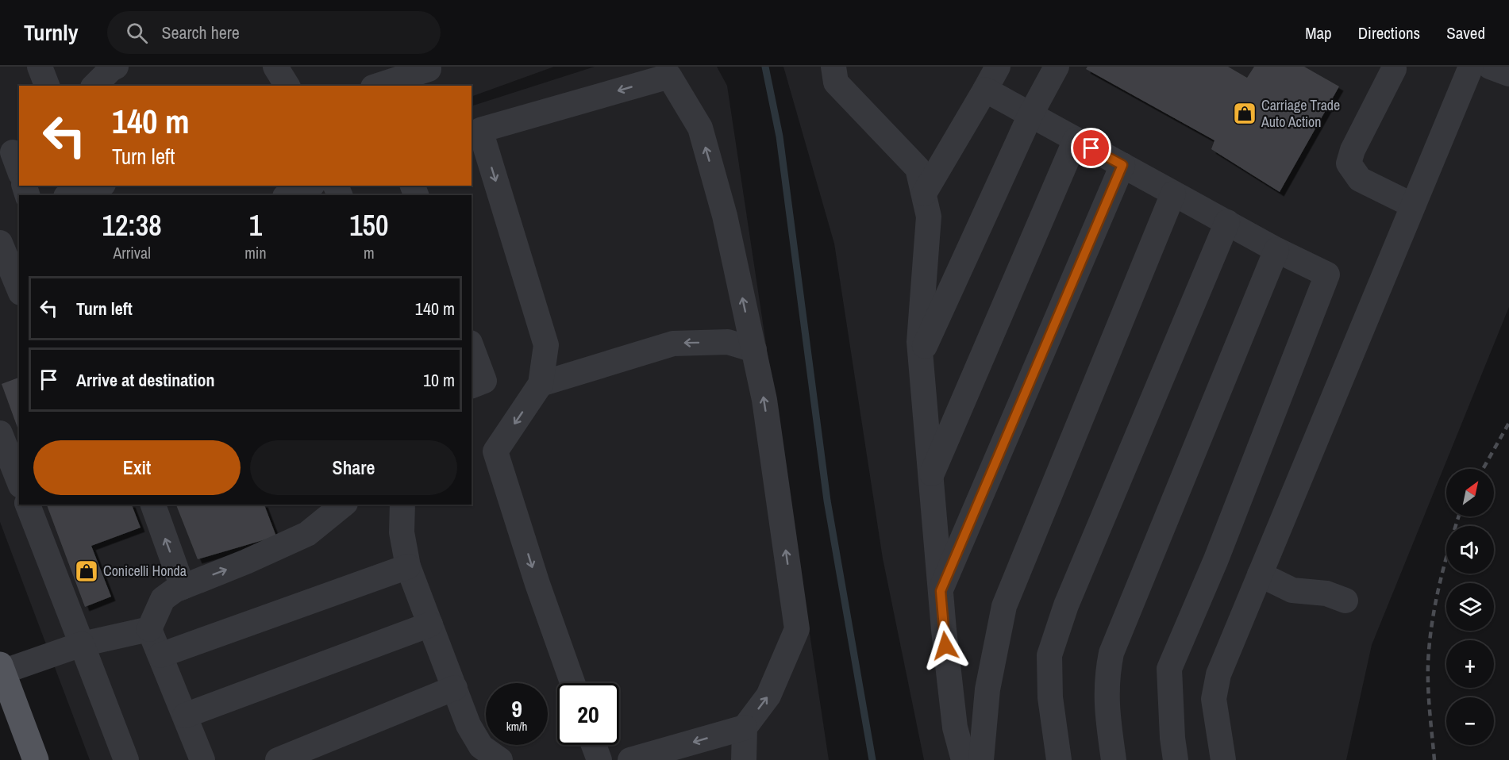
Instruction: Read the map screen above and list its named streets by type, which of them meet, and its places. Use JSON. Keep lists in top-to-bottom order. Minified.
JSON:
{"places":{"shop":["Carriage Trade Auto Action","Conicelli Honda"]},"north":"top right","page":{"header":"Turnly","search":"Search here","nav":["Map","Directions","Saved"],"turn":["140 m","Turn left"],"eta":["12:38","Arrival","1","min","150","m"],"list":[{"name":"Turn left","value":"140 m"},{"name":"Arrive at destination","value":"10 m"}],"buttons":["Exit","Share"],"map_buttons":["+","−"],"speed":"9 km/h","limit":"20"}}
